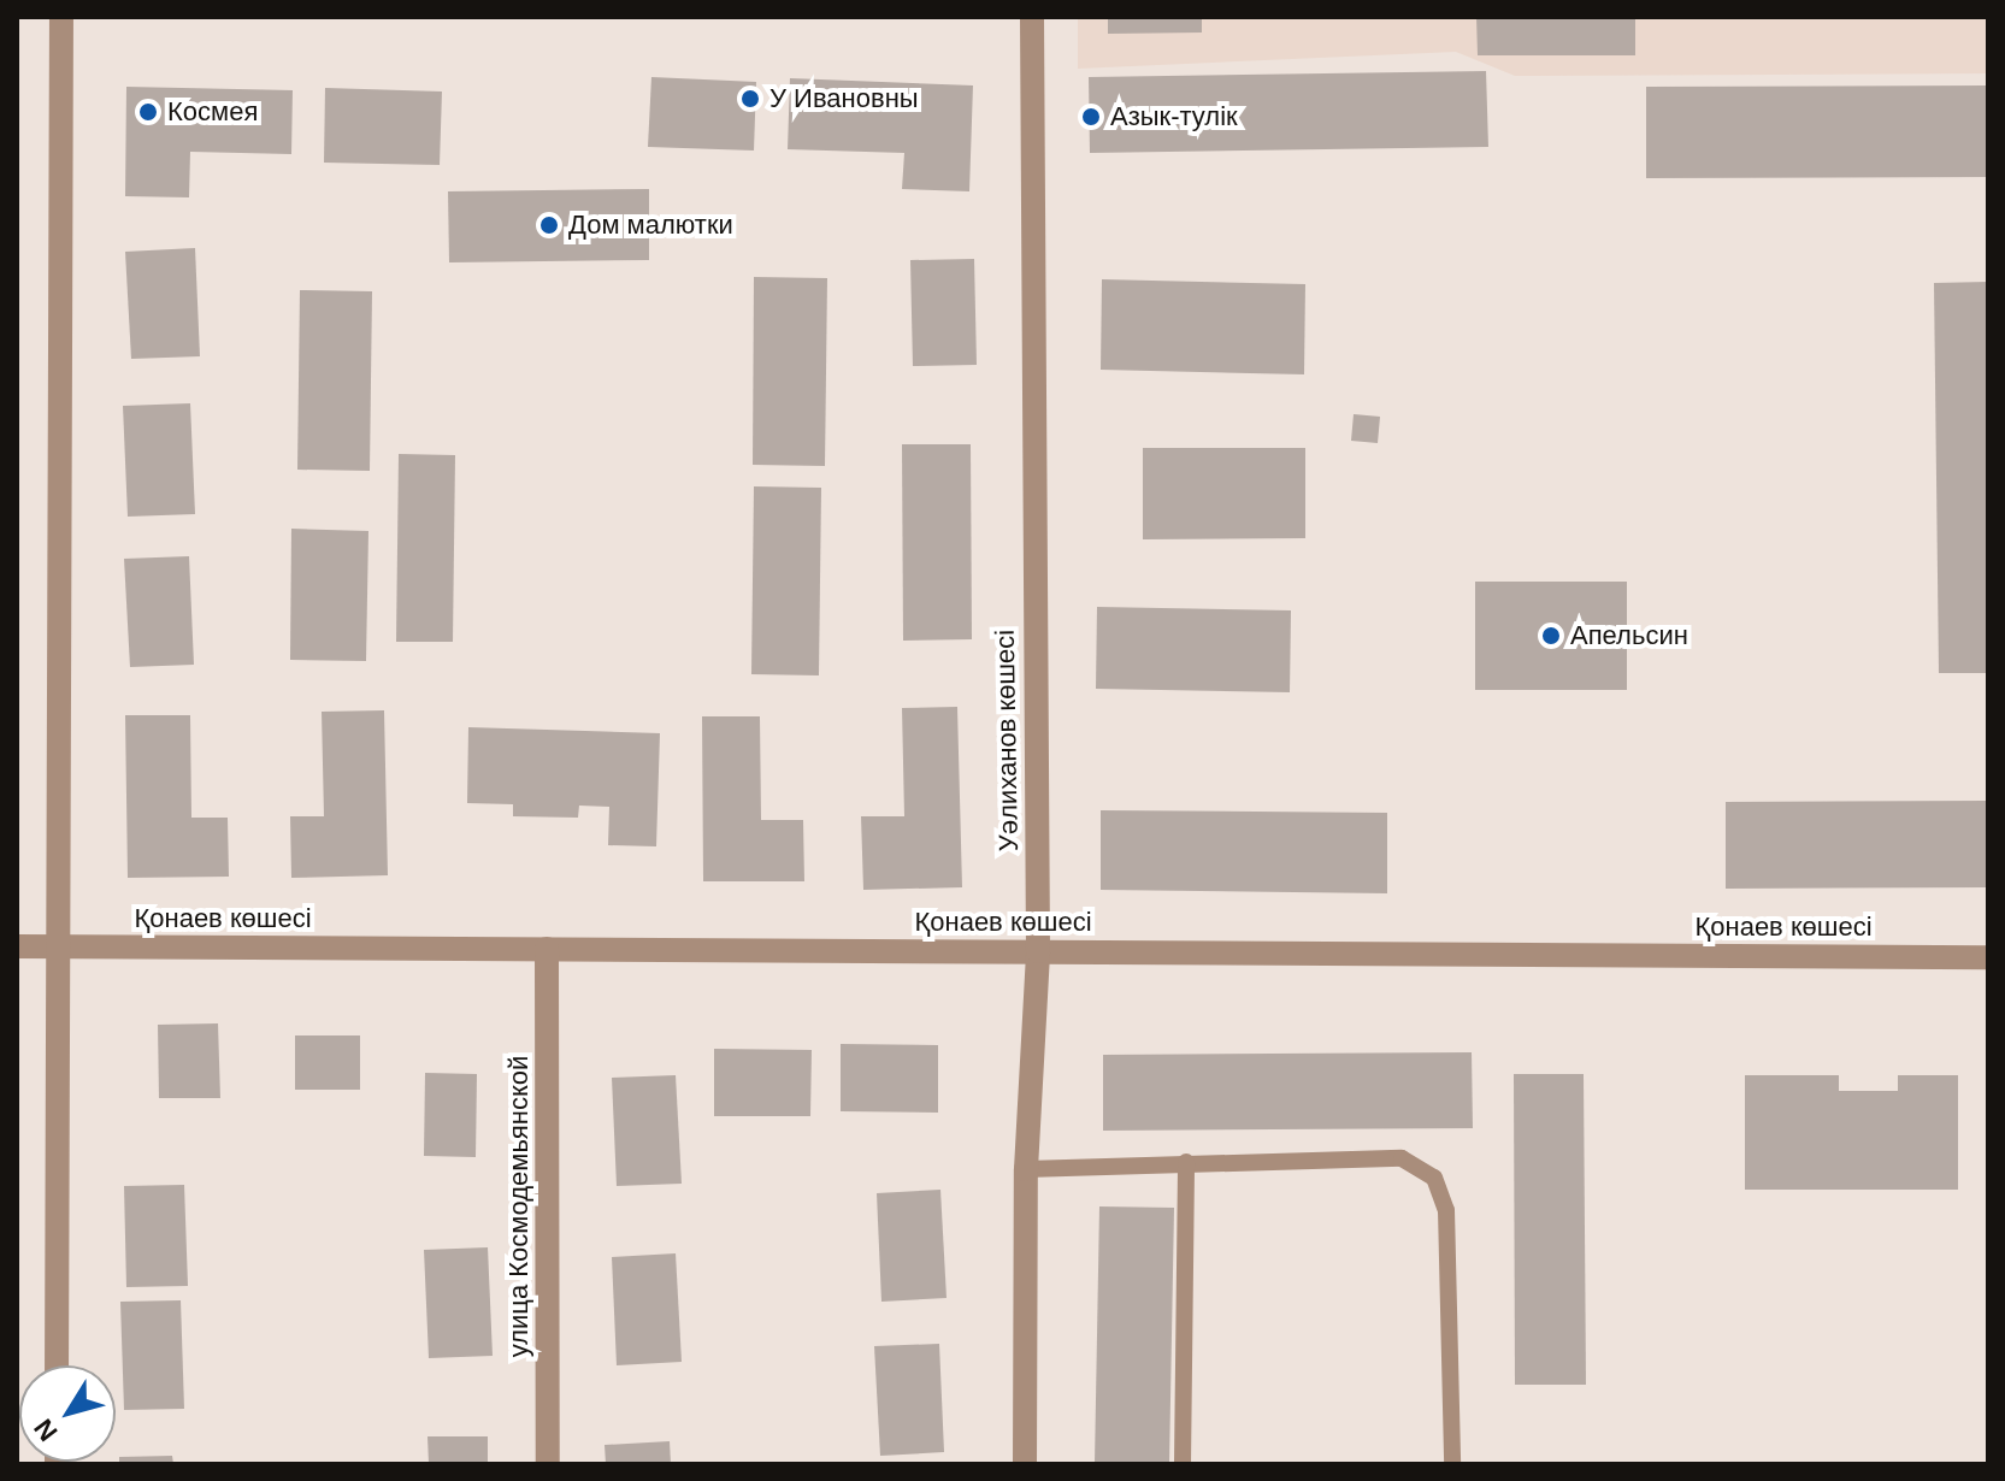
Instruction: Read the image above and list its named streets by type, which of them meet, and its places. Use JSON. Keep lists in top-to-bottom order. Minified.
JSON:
{"streets":{"street":["Уәлиханов көшесі","Қонаев көшесі","улица Космодемьянской"]},"crossings":[["Уәлиханов көшесі","Қонаев көшесі"],["Қонаев көшесі","улица Космодемьянской"]],"places":["У Ивановны","Космея","Азык-тулiк","Дом малютки","Апельсин"],"north":"bottom left"}
